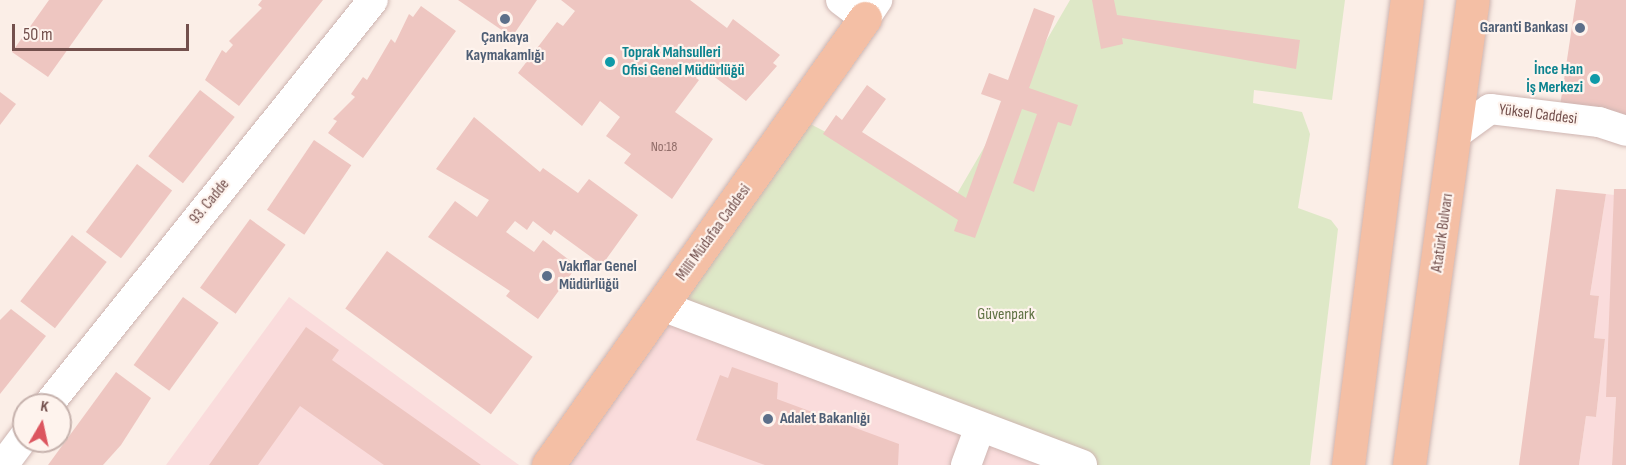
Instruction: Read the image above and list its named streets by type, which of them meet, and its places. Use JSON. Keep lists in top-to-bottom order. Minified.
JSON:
{"streets":{"main road":["Millî Müdafaa Caddesi","Atatürk Bulvarı"],"street":["Yüksel Caddesi","93. Cadde"]},"crossings":[["Yüksel Caddesi","Atatürk Bulvarı"]],"parks":["Güvenpark"],"places":["Çankaya Kaymakamlığı","Garanti Bankası","Toprak Mahsulleri Ofisi Genel Müdürlüğü","İnce Han İş Merkezi","Vakıflar Genel Müdürlüğü","Adalet Bakanlığı"],"house_numbers":["No:18"],"scale_bar":"50 m","north":"top"}
